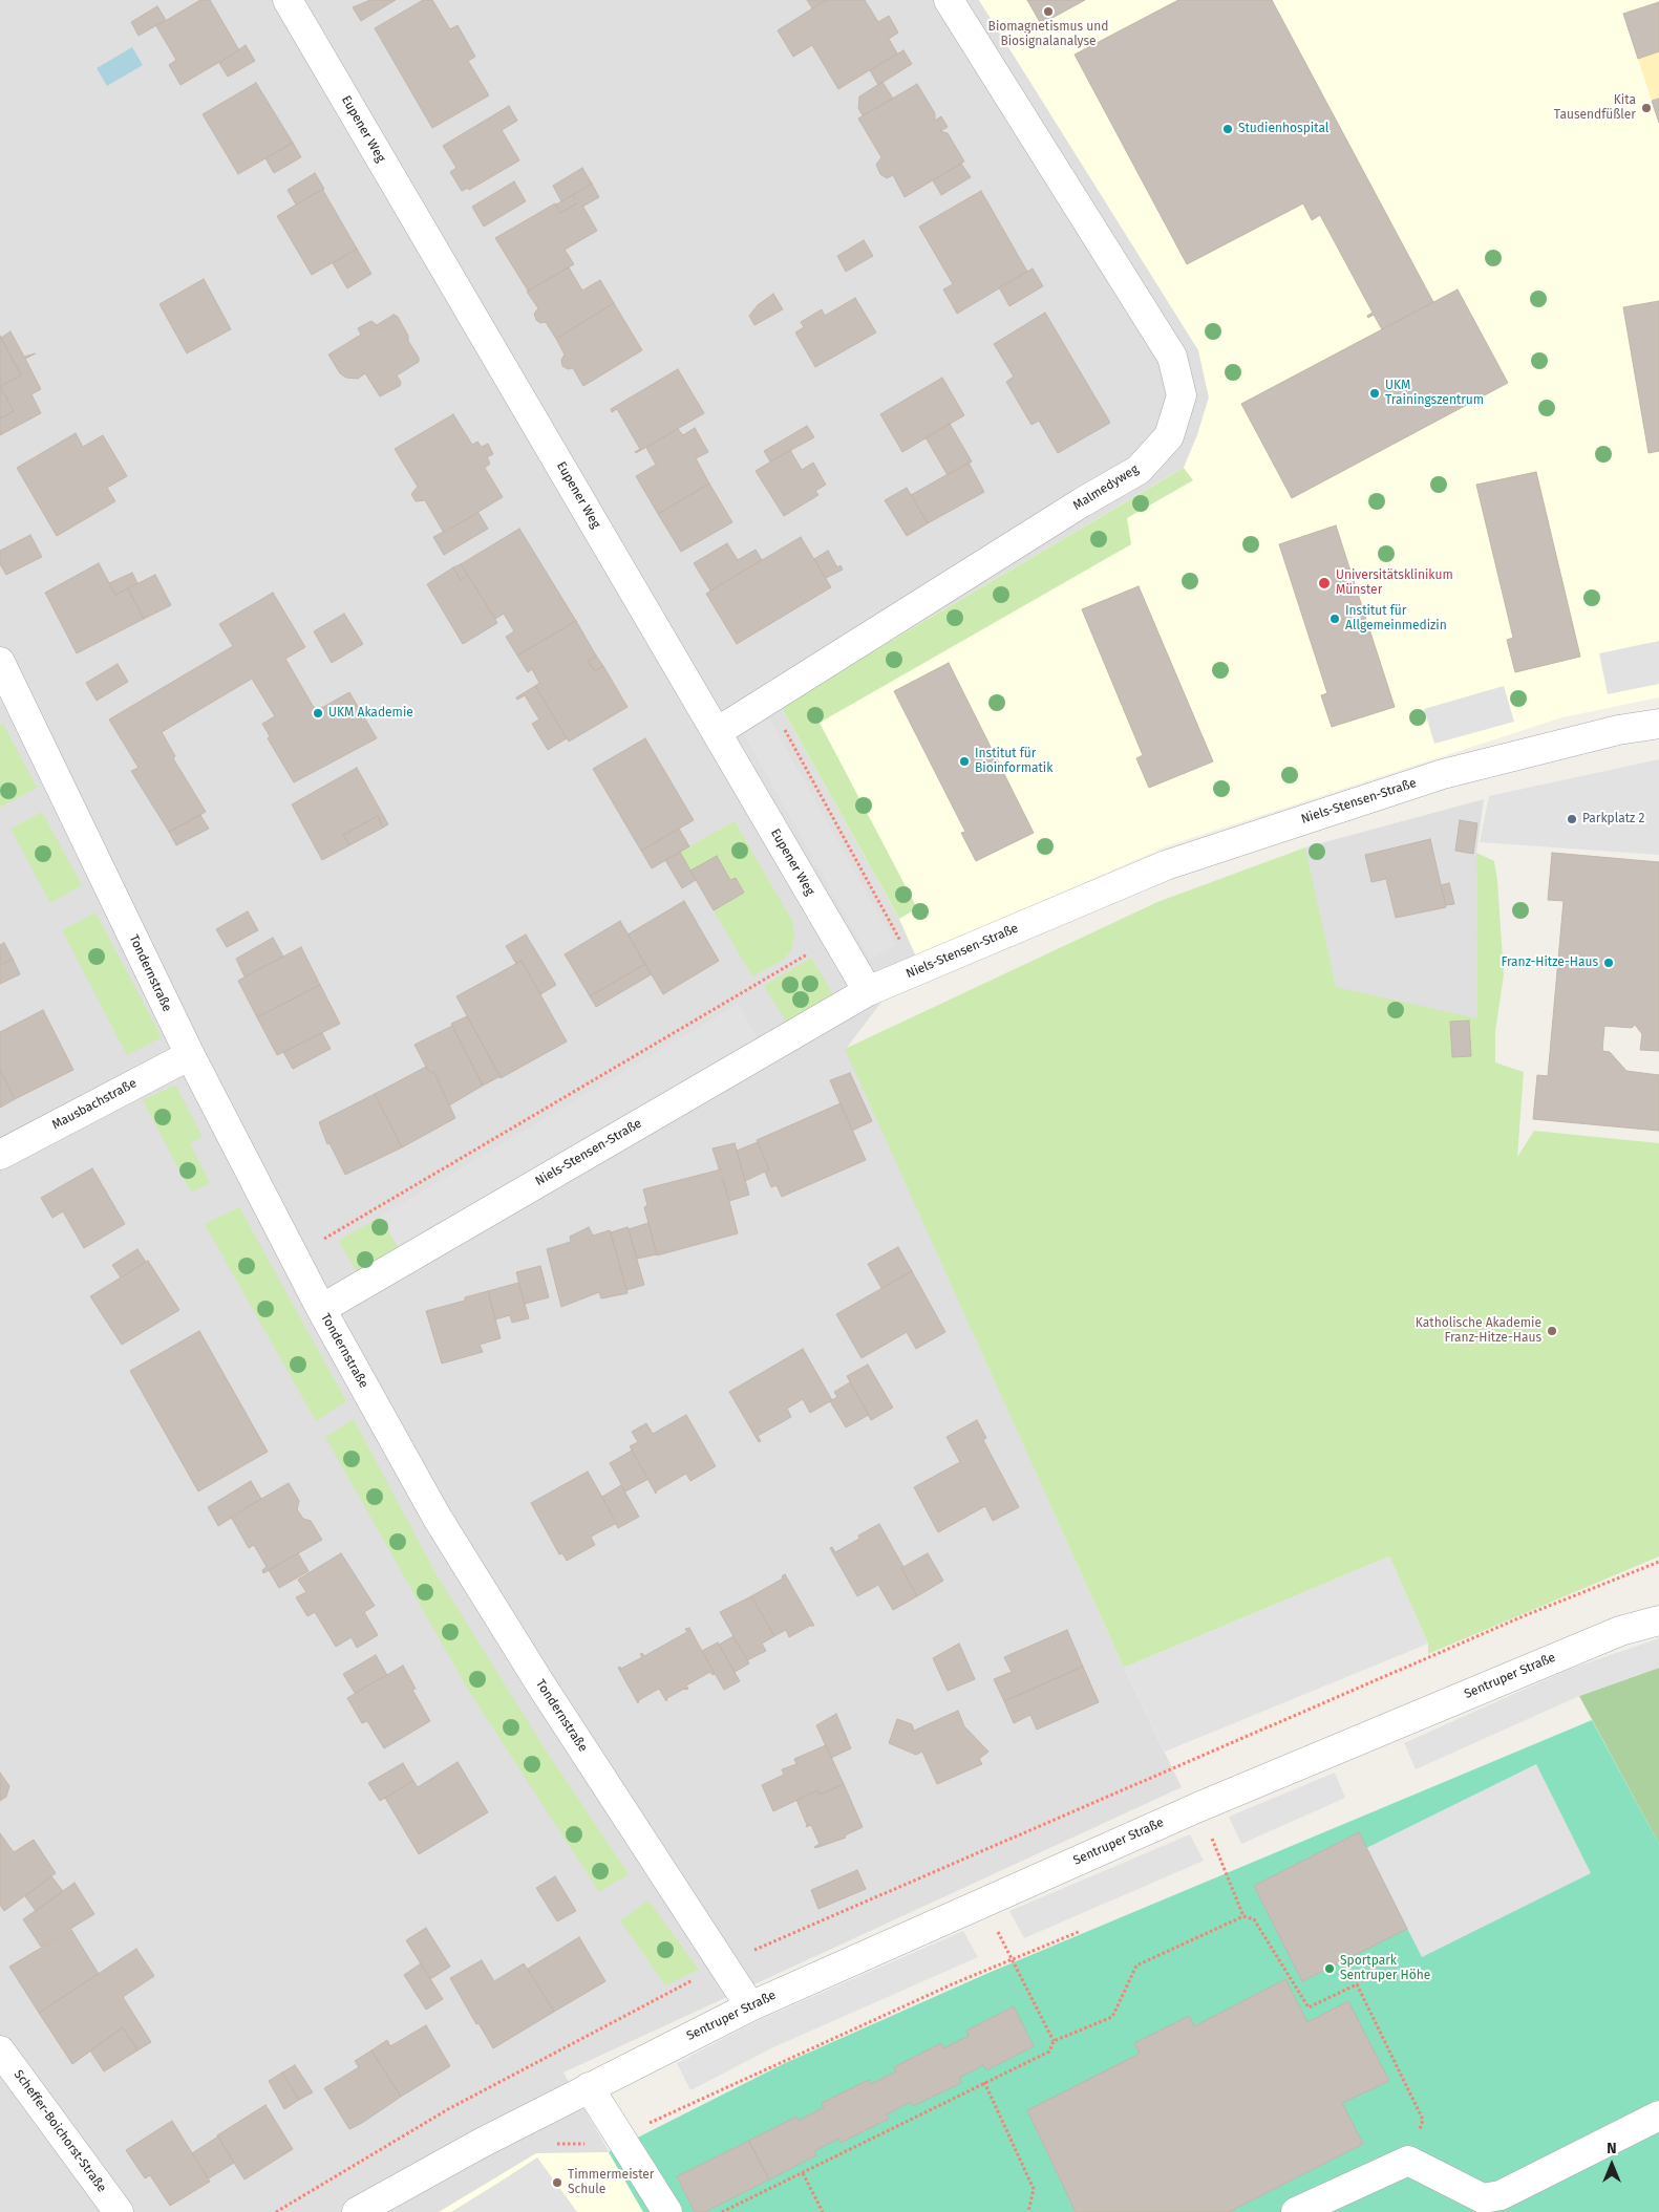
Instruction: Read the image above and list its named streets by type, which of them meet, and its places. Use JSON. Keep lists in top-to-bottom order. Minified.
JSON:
{"streets":{"street":["Eupener Weg","Malmedyweg","Niels-Stensen-Straße","Tondernstraße","Mausbachstraße","Sentruper Straße","Scheffer-Boichorst-Straße"]},"crossings":[["Eupener Weg","Malmedyweg"],["Eupener Weg","Niels-Stensen-Straße"],["Niels-Stensen-Straße","Tondernstraße"],["Tondernstraße","Mausbachstraße"],["Tondernstraße","Sentruper Straße"]],"places":["Biomagnetismus und Biosignalanalyse","Kita Tausendfüßler","Studienhospital","UKM Trainingszentrum","Universitätsklinikum Münster","Institut für Allgemeinmedizin","UKM Akademie","Institut für Bioinformatik","Parkplatz 2","Franz-Hitze-Haus","Katholische Akademie Franz-Hitze-Haus","Sportpark Sentruper Höhe","Timmermeister Schule"],"north":"top"}
